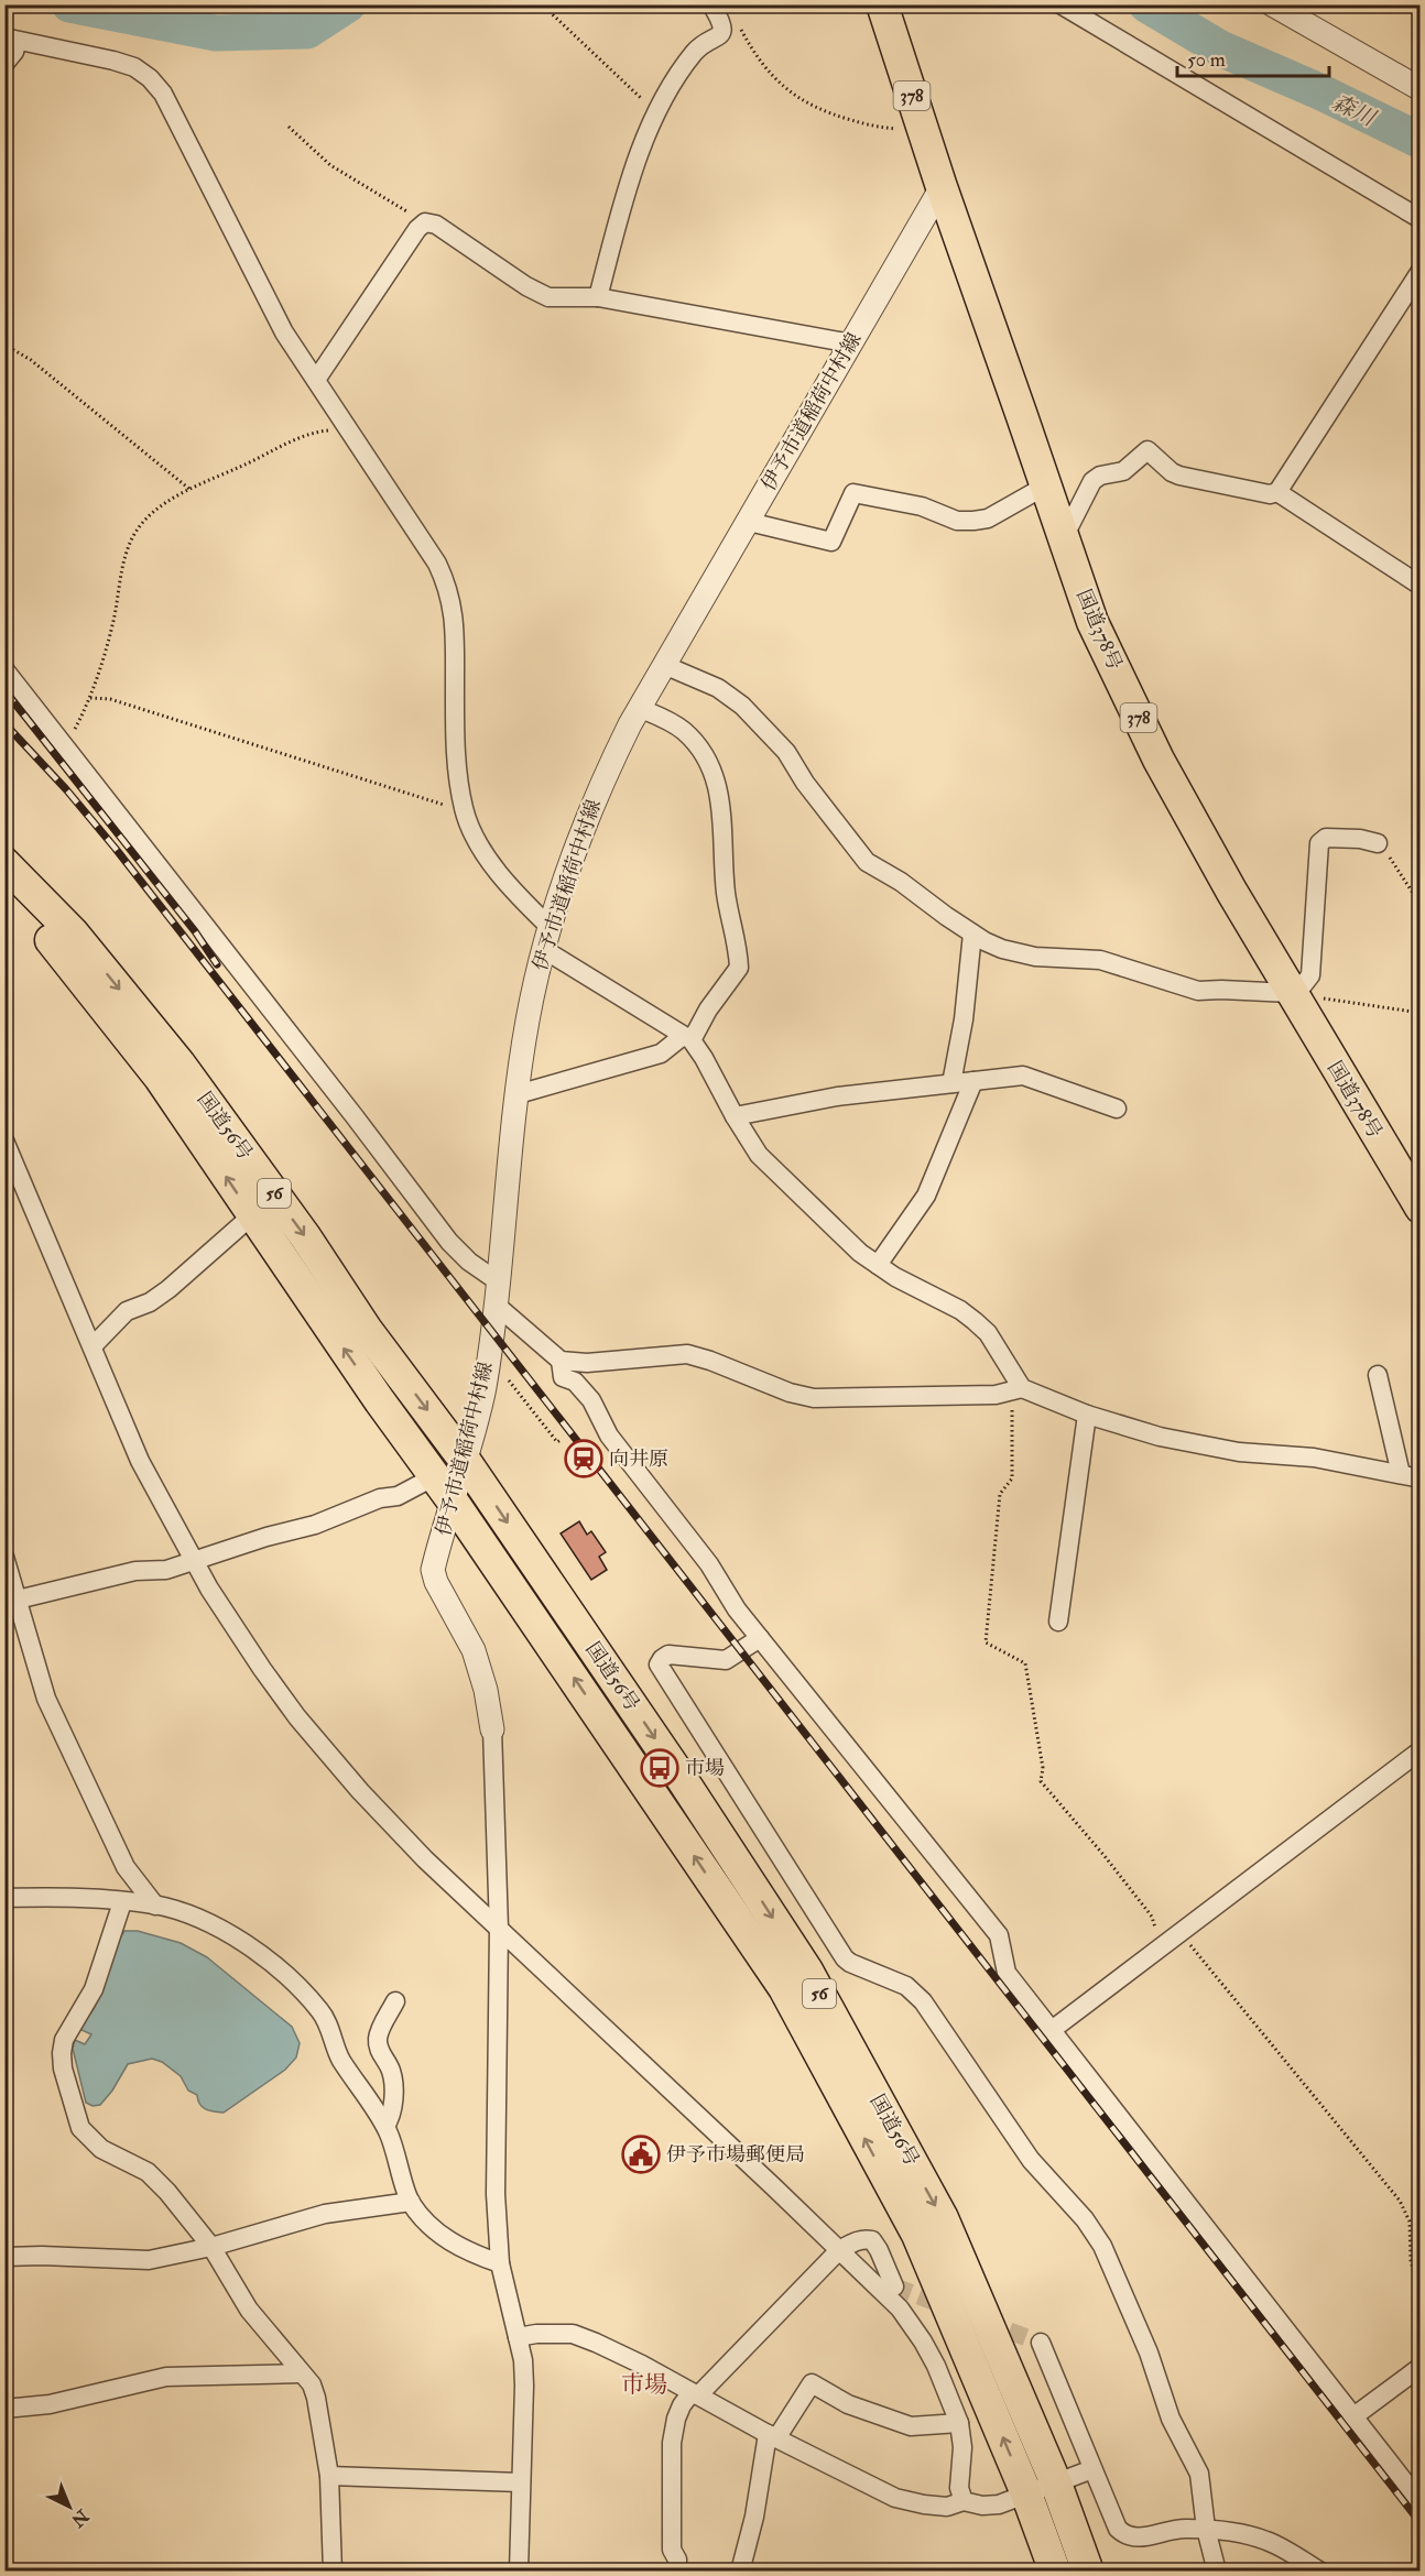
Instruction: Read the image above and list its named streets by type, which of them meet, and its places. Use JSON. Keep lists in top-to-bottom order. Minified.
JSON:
{"streets":{"highway":["378","国道378号","国道56号","56"],"street":["伊予市道稲荷中村線"]},"crossings":[["伊予市道稲荷中村線","国道378号"],["伊予市道稲荷中村線","国道56号"]],"districts":["市場"],"water":["森川"],"places":{"station":["向井原"],"bus stop":["市場"],"public building":["伊予市場郵便局"]},"scale_bar":"50 m","north":"bottom right"}
